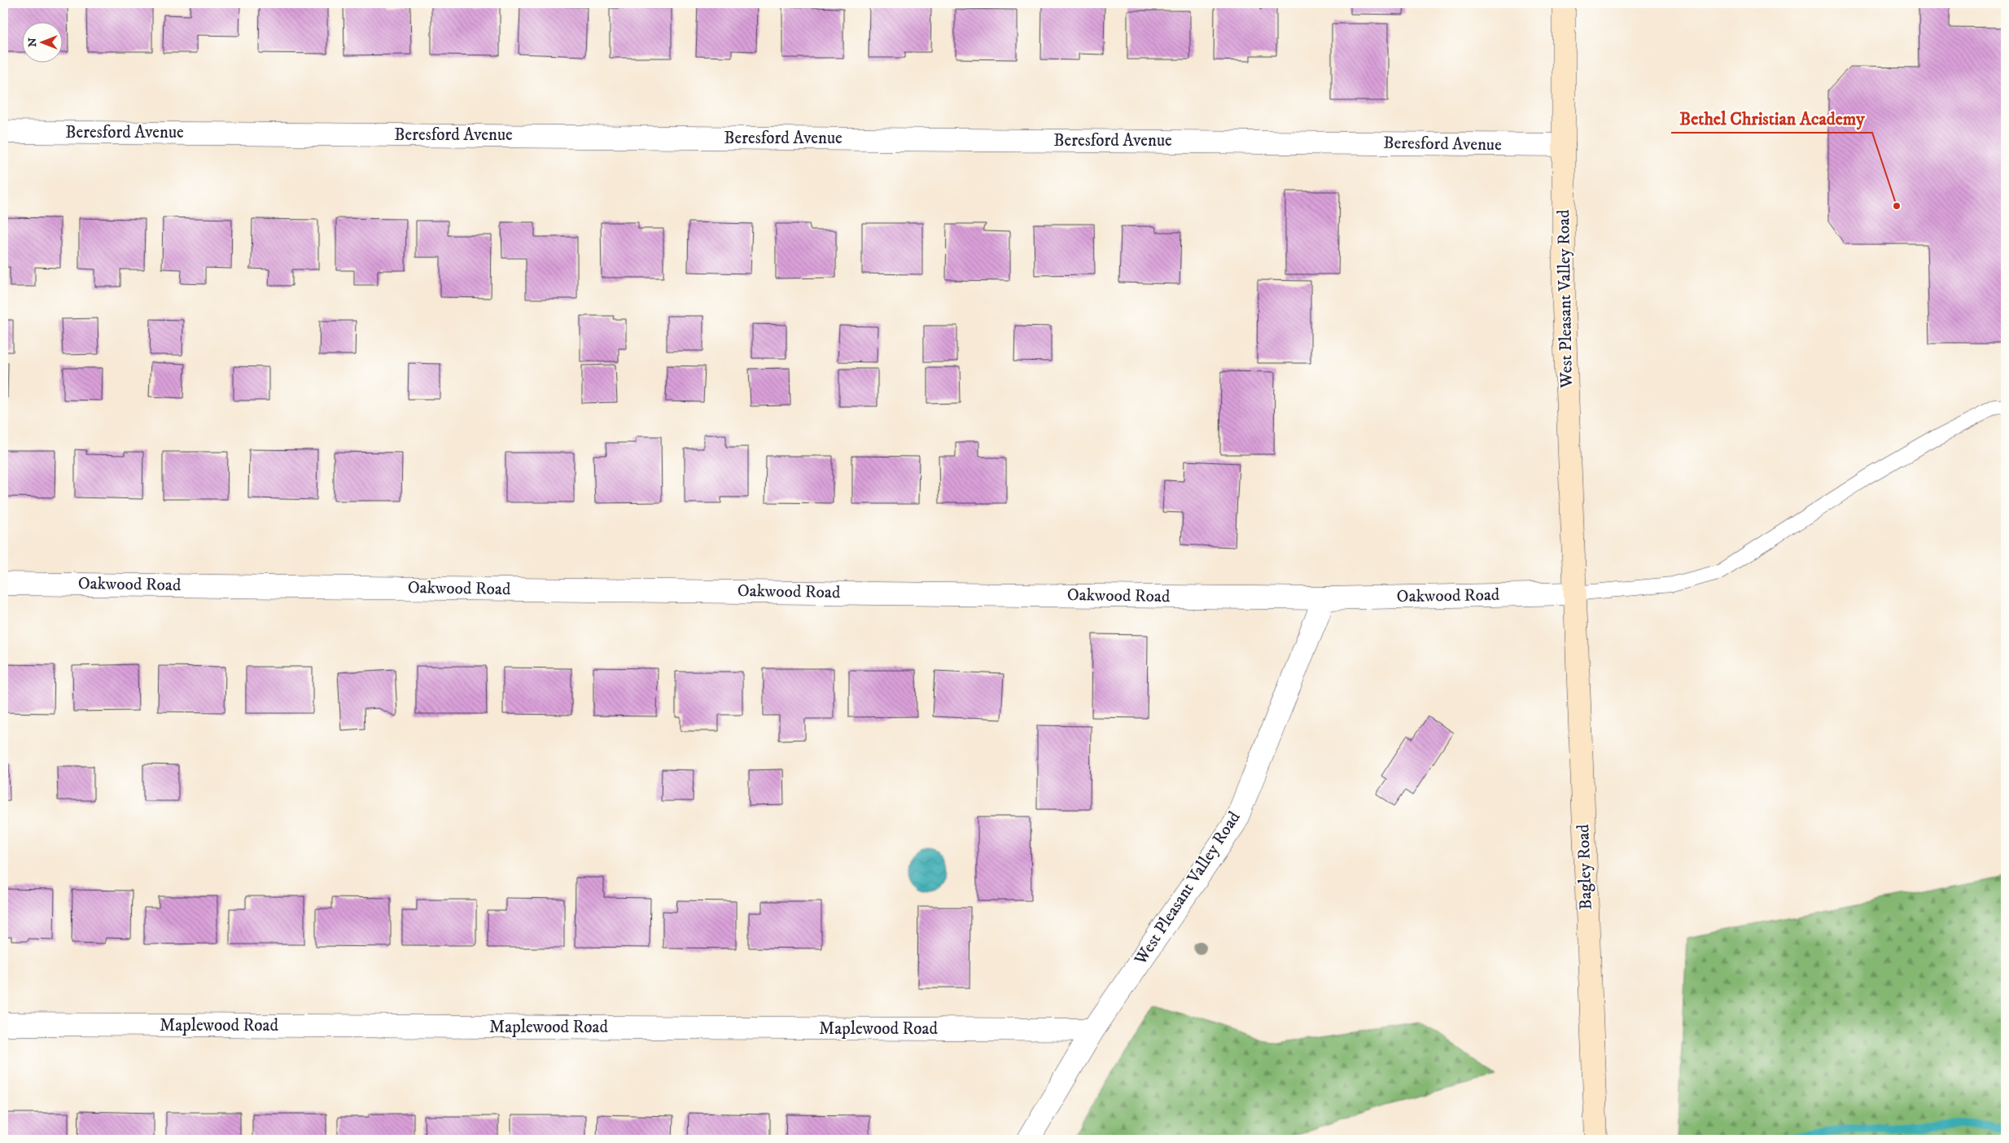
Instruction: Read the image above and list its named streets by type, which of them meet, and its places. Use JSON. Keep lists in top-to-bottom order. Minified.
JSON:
{"streets":{"main road":["West Pleasant Valley Road","Bagley Road"],"street":["Beresford Avenue","Oakwood Road","Maplewood Road"]},"crossings":[["Beresford Avenue","West Pleasant Valley Road"],["West Pleasant Valley Road","Oakwood Road"],["West Pleasant Valley Road","Bagley Road"],["West Pleasant Valley Road","Maplewood Road"],["Oakwood Road","Bagley Road"]],"places":["Bethel Christian Academy"],"north":"left"}
